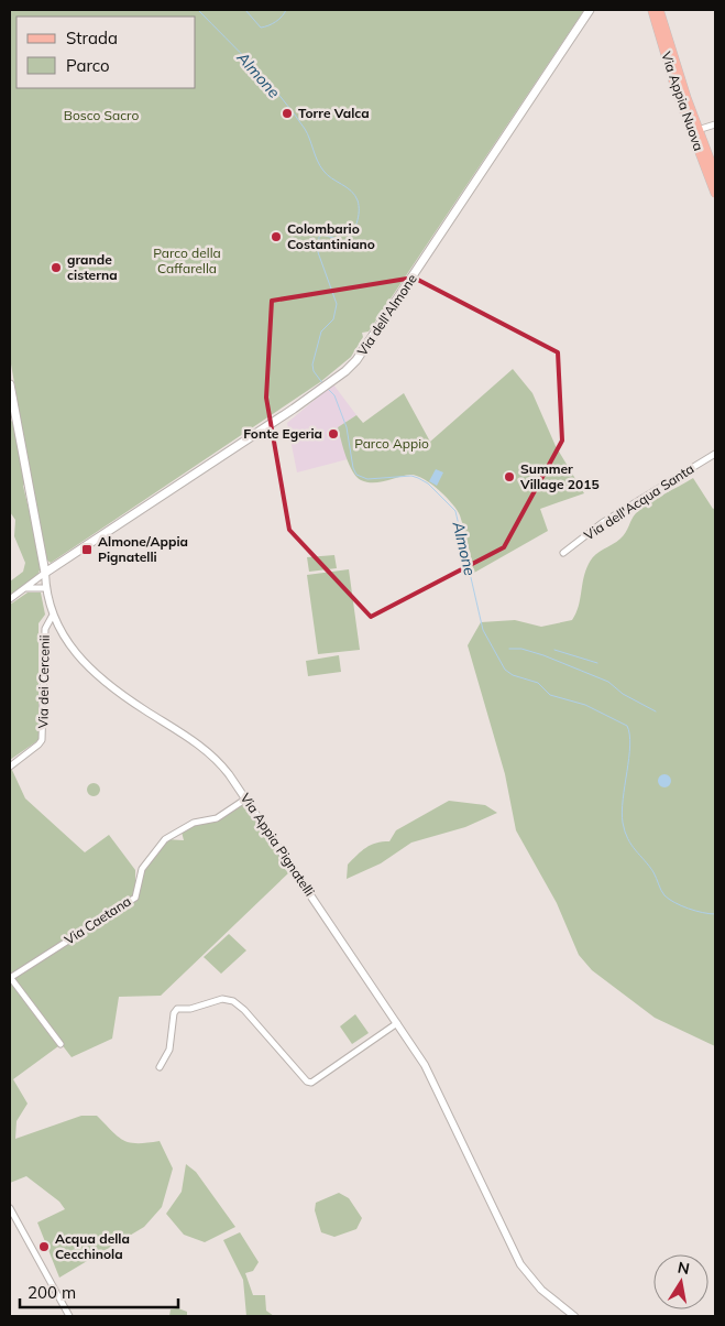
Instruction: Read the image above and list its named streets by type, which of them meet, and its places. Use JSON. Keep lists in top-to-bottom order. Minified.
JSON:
{"streets":{"main road":["Via Appia Nuova","Via dell'Almone","Via Appia Pignatelli"],"street":["Via dell'Acqua Santa","Via dei Cercenii","Via Caetana"]},"crossings":[["Via dell'Almone","Via Appia Pignatelli"],["Via dei Cercenii","Via Appia Pignatelli"],["Via Appia Pignatelli","Via Caetana"]],"water":["Almone"],"parks":["Bosco Sacro","Parco della Caffarella","Parco Appio"],"places":{"other":["Torre Valca","Colombario Costantiniano","grande cisterna","Fonte Egeria","Summer Village 2015","Acqua della Cecchinola"],"transit":["Almone/Appia Pignatelli"]},"legend":["Strada","Parco"],"scale_bar":"200 m","north":"top"}
